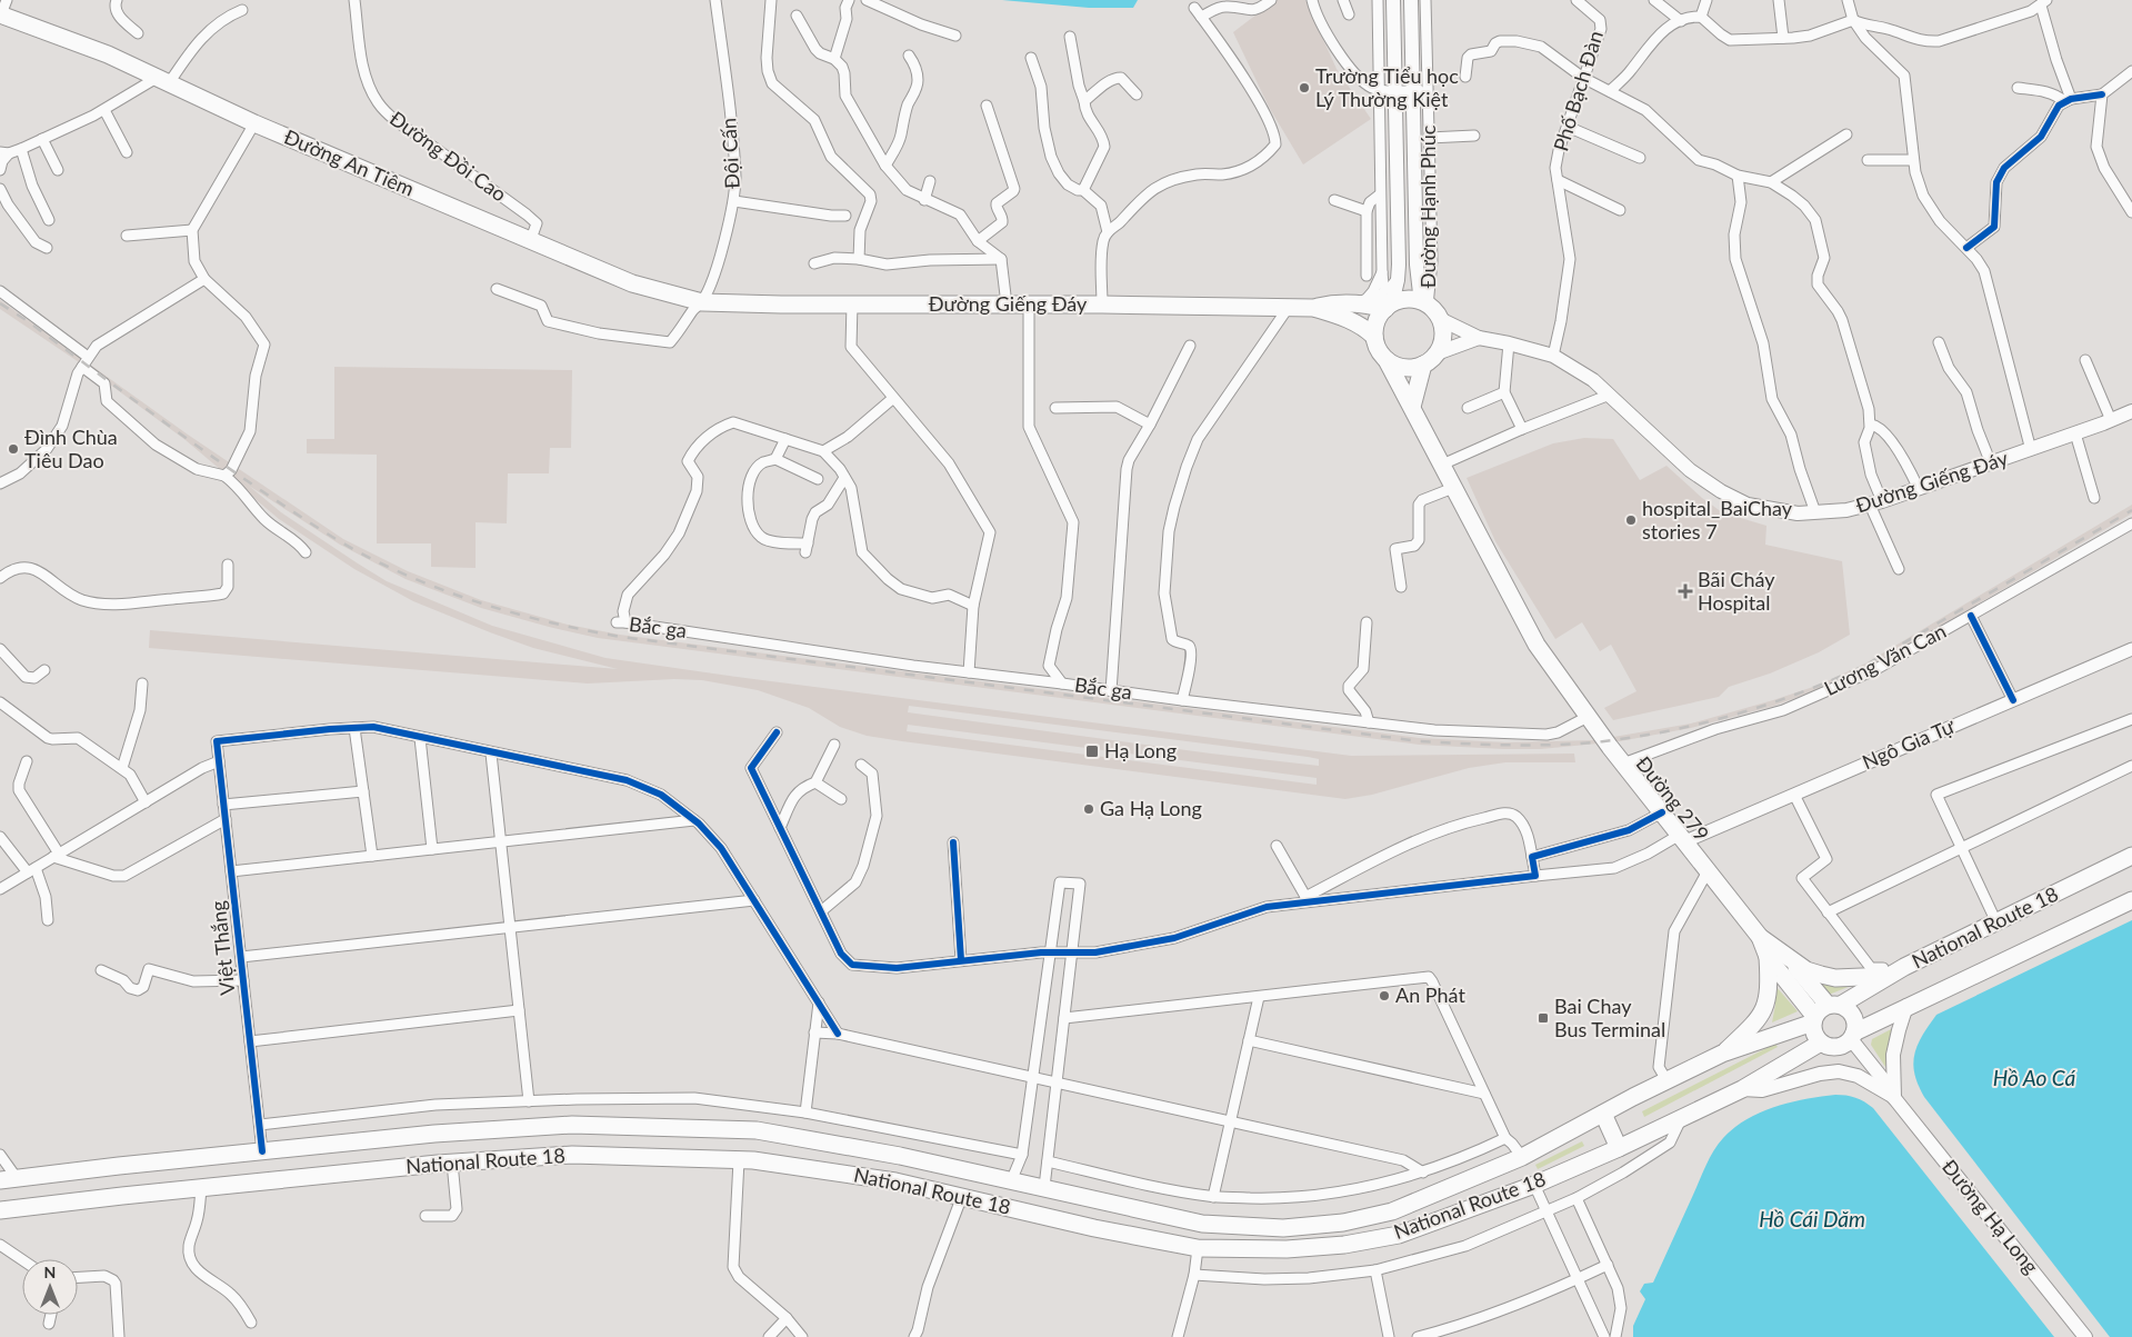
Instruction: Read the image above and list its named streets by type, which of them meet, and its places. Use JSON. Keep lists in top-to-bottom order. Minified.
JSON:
{"streets":{"main road":["Đường An Tiêm","Đường Hạnh Phúc","Đường Giếng Đáy","Đường 279","National Route 18","Đường Hạ Long"],"street":["Phố Bạch Đàn","Đội Cấn","Đường Đồi Cao","Bắc ga","Lương Văn Can","Ngô Gia Tự","Việt Thắng"]},"crossings":[["Phố Bạch Đàn","Đường Giếng Đáy"],["Đội Cấn","Đường An Tiêm"],["Đội Cấn","Đường Giếng Đáy"],["Đường Đồi Cao","Đường An Tiêm"],["Đường An Tiêm","Đường Giếng Đáy"],["Đường Hạnh Phúc","Đường Giếng Đáy"],["Đường Hạnh Phúc","Đường 279"],["Đường Giếng Đáy","Đường 279"],["Bắc ga","Đường 279"],["Lương Văn Can","Đường 279"],["Ngô Gia Tự","Đường 279"],["National Route 18","Việt Thắng"],["National Route 18","Đường Hạ Long"]],"water":["Hồ Ao Cá","Hồ Cái Dăm"],"places":{"other":["Trường Tiểu học Lý Thường Kiệt","Đình Chùa Tiêu Dao","hospital_BaiChay stories 7","Ga Hạ Long","An Phát"],"health":["Bãi Cháy Hospital"],"transit":["Hạ Long","Bai Chay Bus Terminal"]},"north":"top"}
